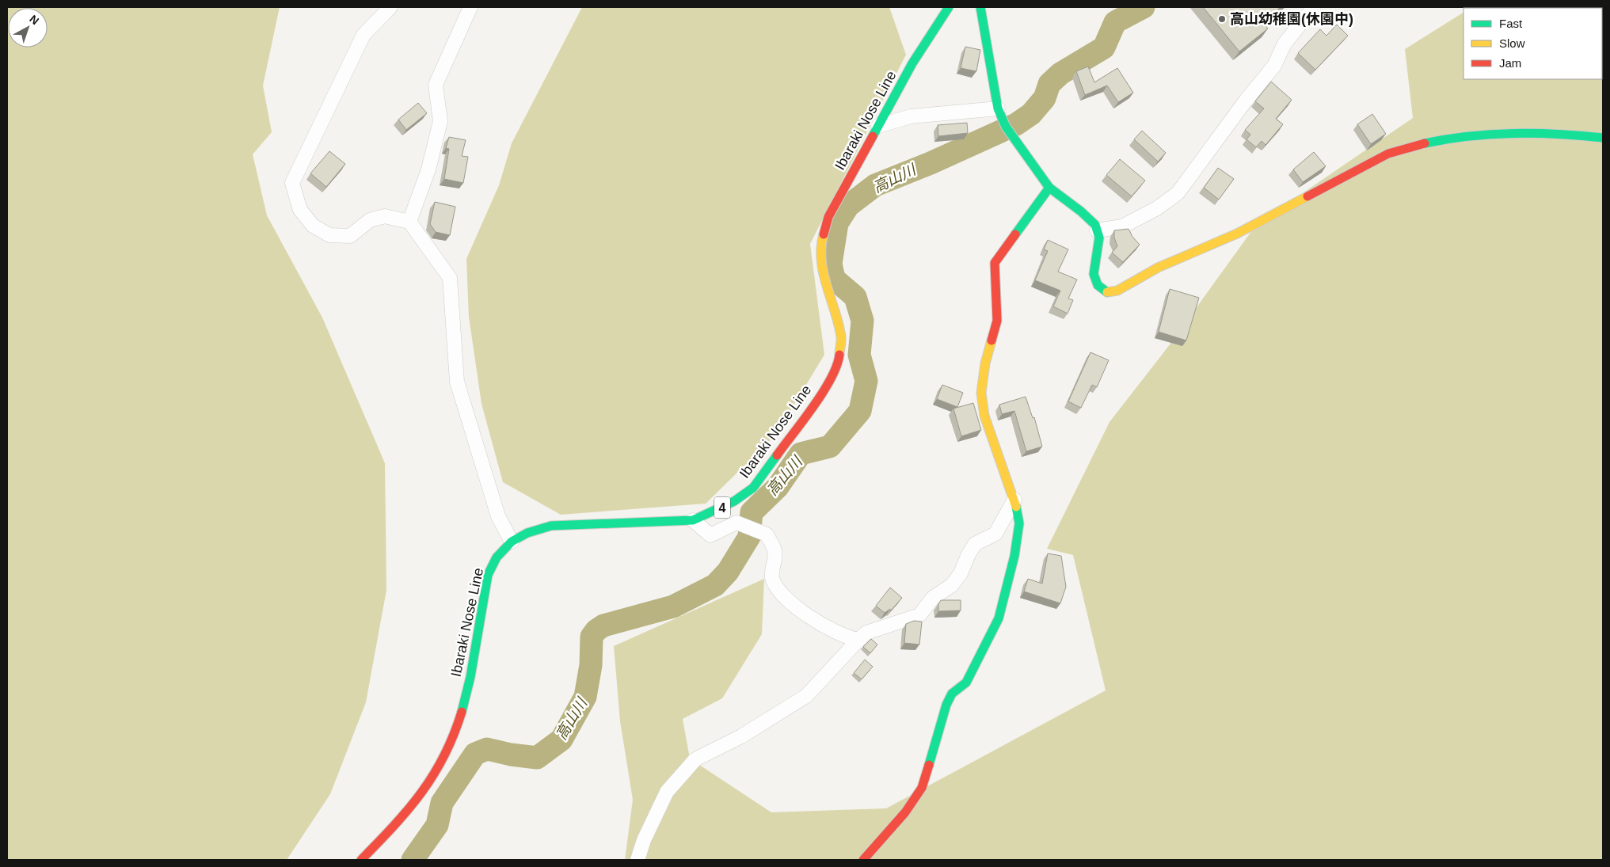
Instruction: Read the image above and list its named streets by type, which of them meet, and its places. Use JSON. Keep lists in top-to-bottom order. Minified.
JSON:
{"streets":{"street":["Ibaraki Nose Line","4"]},"water":["高山川"],"places":["高山幼稚園(休園中)"],"legend":["Fast","Slow","Jam"],"north":"top right"}
